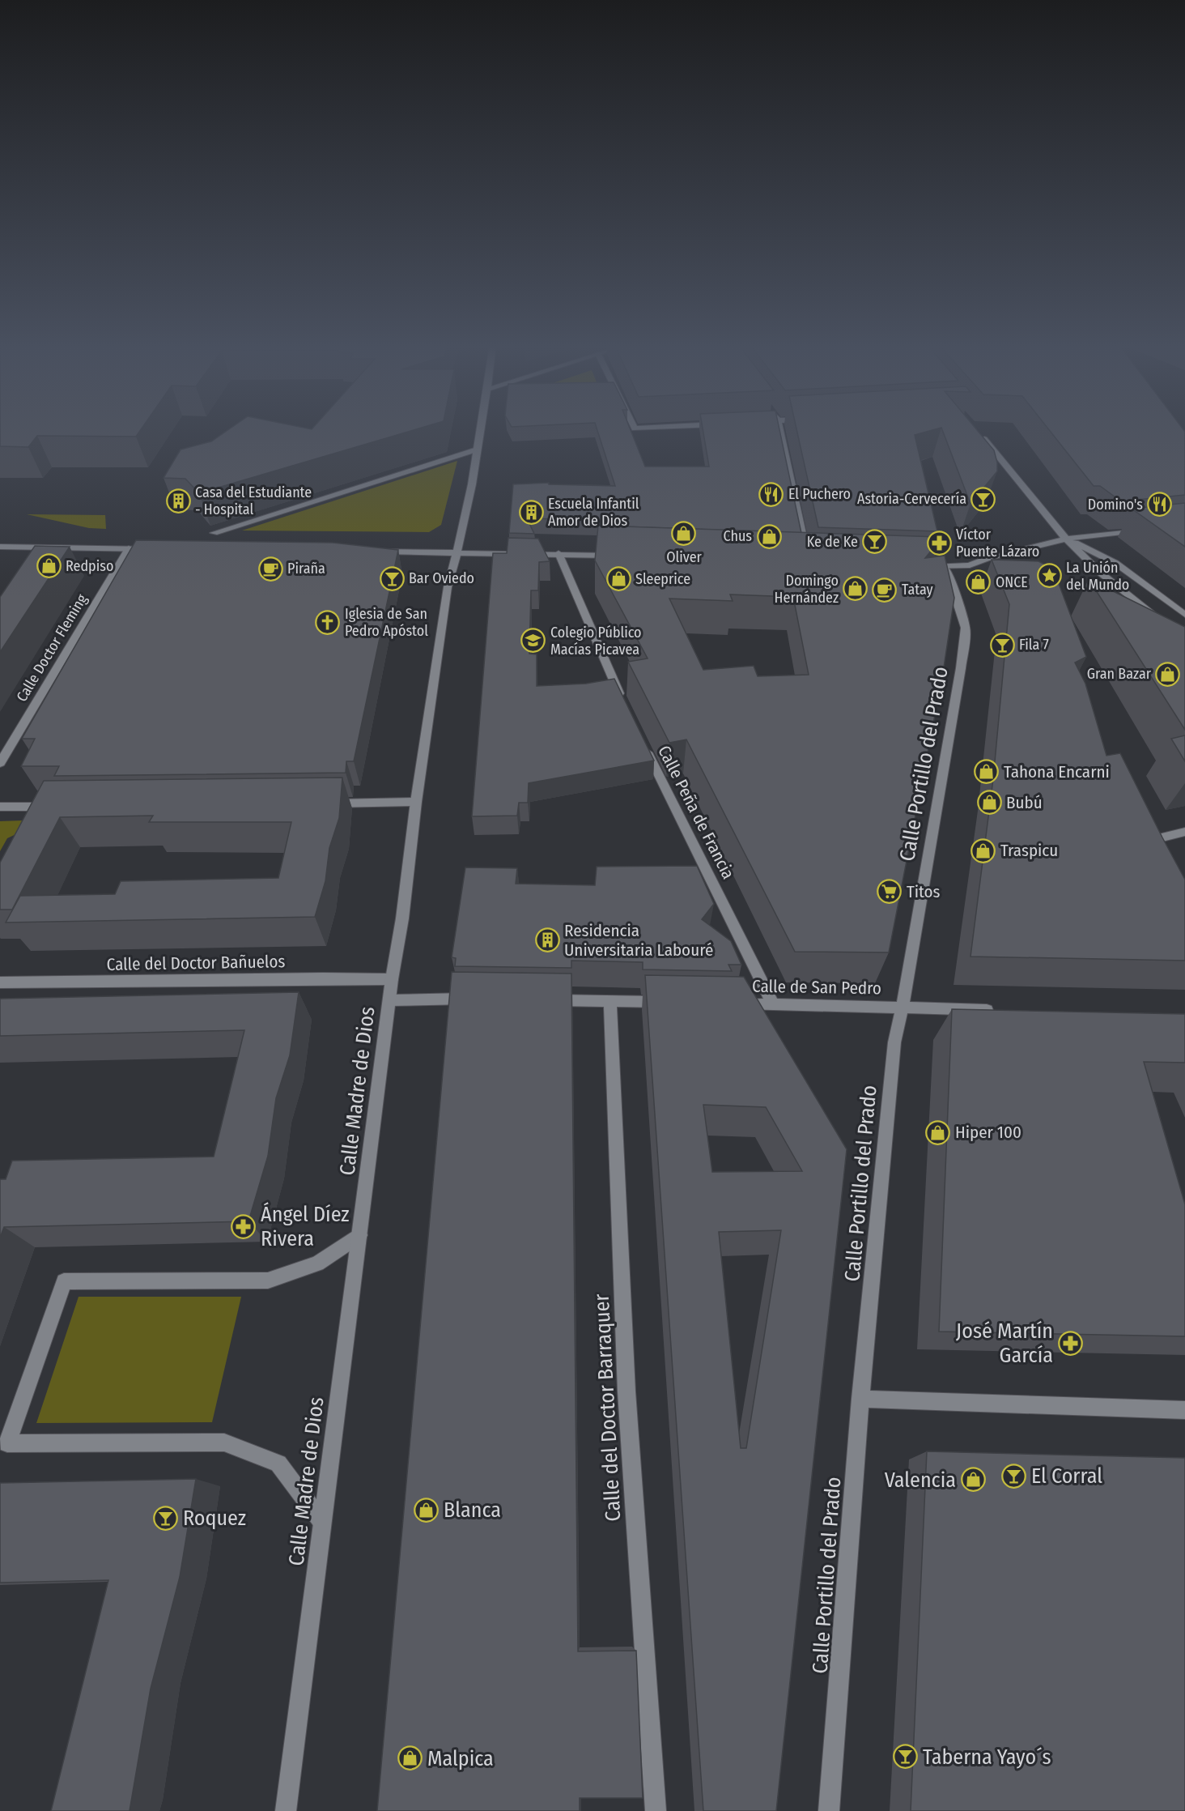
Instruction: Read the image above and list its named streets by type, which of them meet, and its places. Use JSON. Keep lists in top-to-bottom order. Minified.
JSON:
{"streets":{"street":["Calle Doctor Fleming","Calle Portillo del Prado","Calle Peña de Francia","Calle del Doctor Bañuelos","Calle de San Pedro","Calle Madre de Dios","Calle del Doctor Barraquer"]},"crossings":[["Calle Portillo del Prado","Calle de San Pedro"],["Calle Peña de Francia","Calle de San Pedro"],["Calle del Doctor Bañuelos","Calle Madre de Dios"]],"places":{"restaurant":["El Puchero","Domino's"],"bar":["Astoria-Cervecería","Ke de Ke","Bar Oviedo","Fila 7","El Corral","Roquez","Taberna Yayo´s"],"building":["Casa del Estudiante - Hospital","Escuela Infantil Amor de Dios","Residencia Universitaria Labouré"],"shop":["Oliver","Chus","Redpiso","Sleeprice","ONCE","Domingo Hernández","Gran Bazar","Tahona Encarni","Bubú","Traspicu","Hiper 100","Valencia","Blanca","Malpica"],"pharmacy":["Víctor Puente Lázaro","Ángel Díez Rivera","José Martín García"],"cafe":["Piraña","Tatay"],"place":["La Unión del Mundo"],"church":["Iglesia de San Pedro Apóstol"],"school or university":["Colegio Público Macías Picavea"],"supermarket":["Titos"]}}
